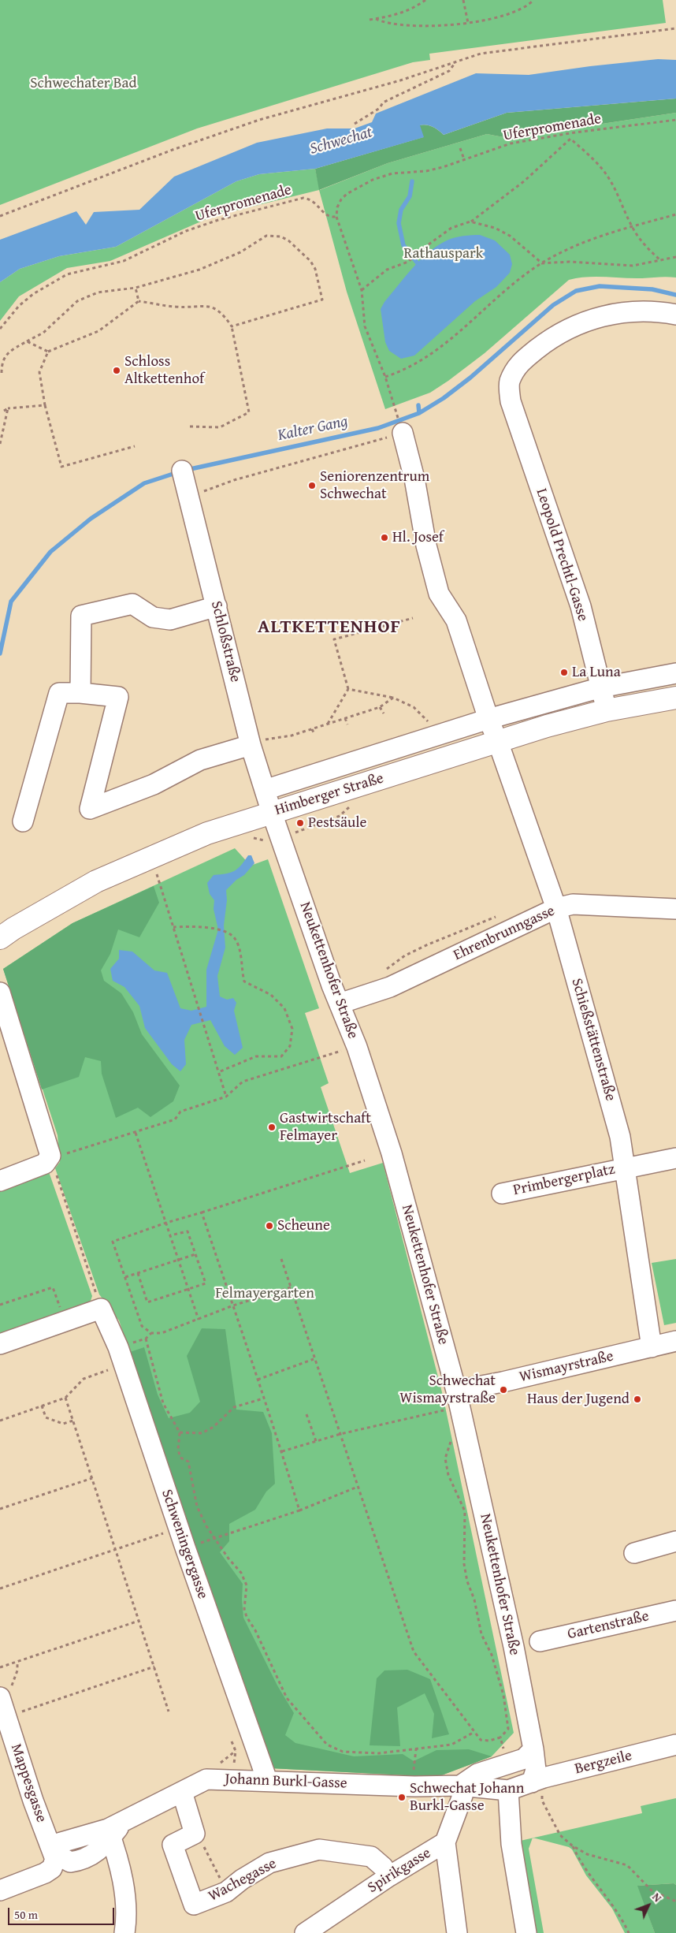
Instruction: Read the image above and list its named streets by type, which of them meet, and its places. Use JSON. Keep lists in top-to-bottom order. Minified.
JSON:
{"streets":{"main road":["Himberger Straße"],"street":["Leopold Prechtl-Gasse","Schloßstraße","Ehrenbrunngasse","Neukettenhofer Straße","Schießstättenstraße","Primbergerplatz","Wismayrstraße","Schweningergasse","Gartenstraße","Bergzeile","Johann Burkl-Gasse","Mappesgasse","Spirikgasse","Wachegasse"],"path":["Uferpromenade"]},"crossings":[["Leopold Prechtl-Gasse","Himberger Straße"],["Schloßstraße","Himberger Straße"],["Schloßstraße","Neukettenhofer Straße"],["Himberger Straße","Neukettenhofer Straße"],["Himberger Straße","Schießstättenstraße"],["Ehrenbrunngasse","Neukettenhofer Straße"],["Ehrenbrunngasse","Schießstättenstraße"],["Neukettenhofer Straße","Wismayrstraße"],["Neukettenhofer Straße","Bergzeile"],["Schießstättenstraße","Primbergerplatz"],["Schießstättenstraße","Wismayrstraße"],["Schweningergasse","Johann Burkl-Gasse"],["Johann Burkl-Gasse","Mappesgasse"],["Johann Burkl-Gasse","Spirikgasse"],["Spirikgasse","Wachegasse"]],"districts":["ALTKETTENHOF"],"water":["Schwechat","Kalter Gang"],"parks":["Schwechater Bad","Rathauspark","Felmayergarten"],"places":["Schloss Altkettenhof","Seniorenzentrum Schwechat","Hl. Josef","La Luna","Pestsäule","Gastwirtschaft Felmayer","Scheune","Schwechat Wismayrstraße","Haus der Jugend","Schwechat Johann Burkl-Gasse"],"scale_bar":"50 m","north":"top right"}
